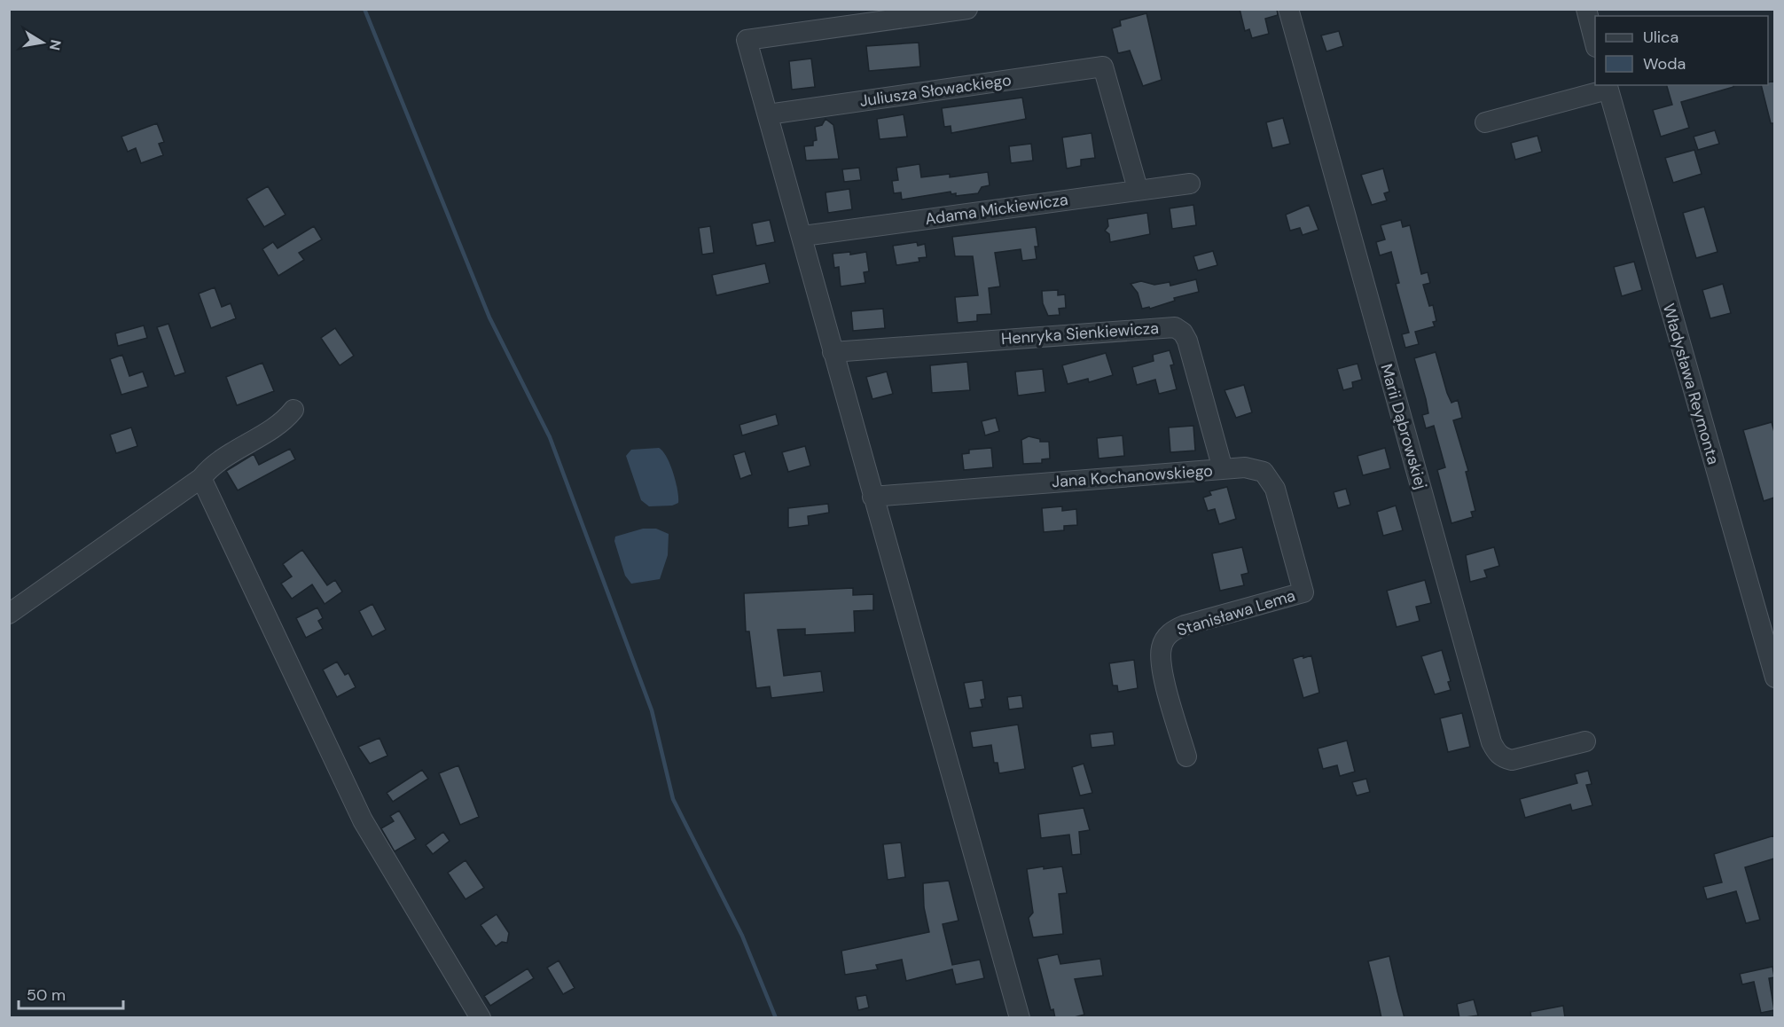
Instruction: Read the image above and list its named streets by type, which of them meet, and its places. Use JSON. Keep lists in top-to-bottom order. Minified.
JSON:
{"streets":{"street":["Juliusza Słowackiego","Adama Mickiewicza","Henryka Sienkiewicza","Władysława Reymonta","Marii Dąbrowskiej","Jana Kochanowskiego","Stanisława Lema"]},"crossings":[["Juliusza Słowackiego","Adama Mickiewicza"],["Henryka Sienkiewicza","Jana Kochanowskiego"],["Jana Kochanowskiego","Stanisława Lema"]],"legend":["Ulica","Woda"],"scale_bar":"50 m","north":"right"}
